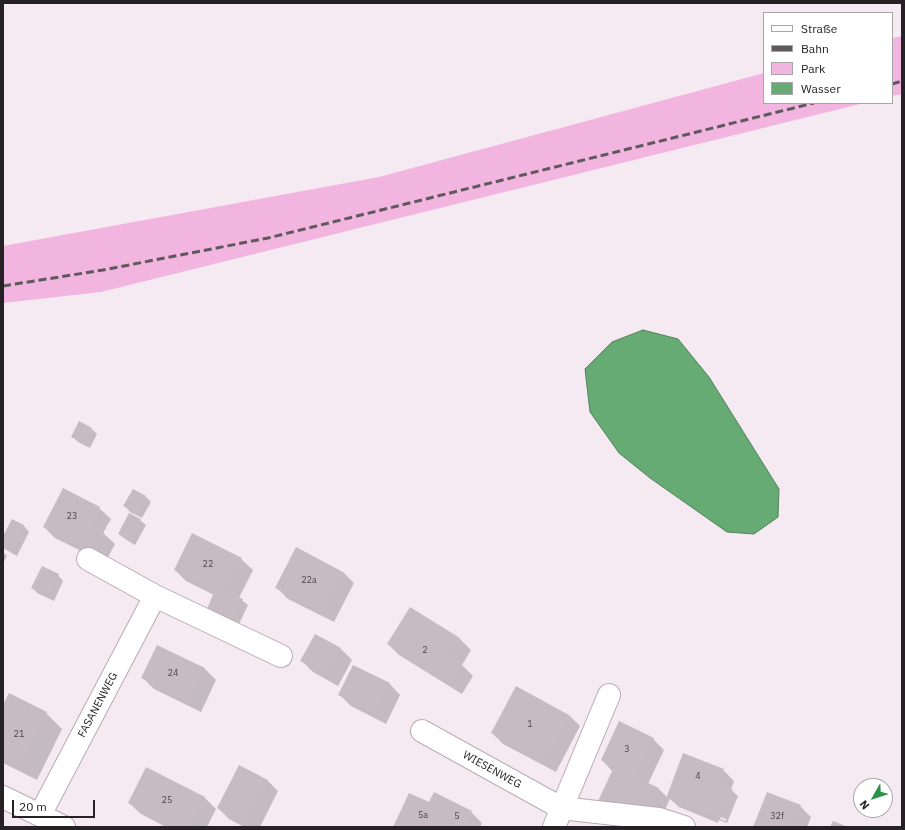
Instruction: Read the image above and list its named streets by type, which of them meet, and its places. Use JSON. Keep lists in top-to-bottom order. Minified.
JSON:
{"streets":{"street":["FASANENWEG","WIESENWEG"]},"house_numbers":["23","22","22a","2","24","1","21","3","4","25","5a","5","32f"],"legend":["Straße","Bahn","Park","Wasser"],"scale_bar":"20 m","north":"bottom left"}
